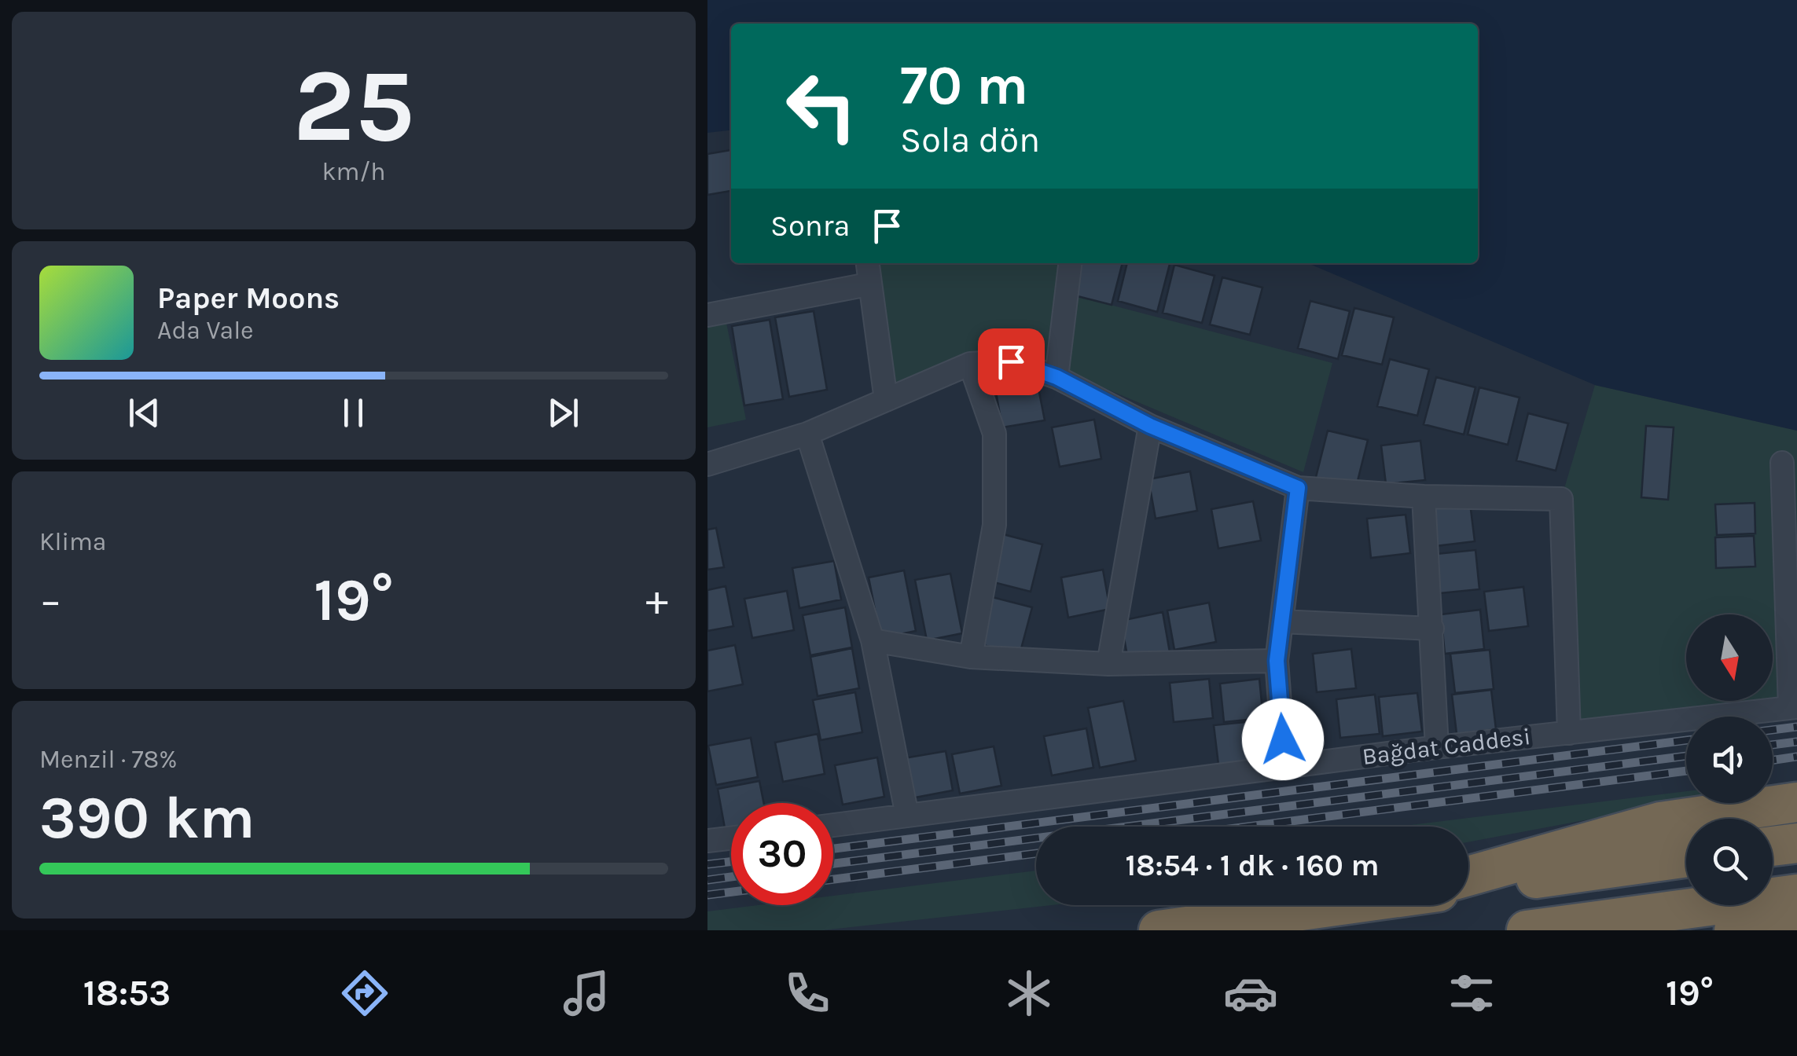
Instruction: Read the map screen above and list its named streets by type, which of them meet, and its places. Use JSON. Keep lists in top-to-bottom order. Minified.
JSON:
{"streets":{"street":["Bağdat Caddesi"]},"north":"bottom","page":{"tile":[["25","km/h"],"Klima",["Menzil · 78%","390 km"]],"turn":["70 m","Sola dön"],"then":"Sonra","song":["Paper Moons","Ada Vale"],"heat":["−","19°","+"],"limit":"30","trip":"18:54 · 1 dk · 160 m","tabs":["18:53","19°"]}}
